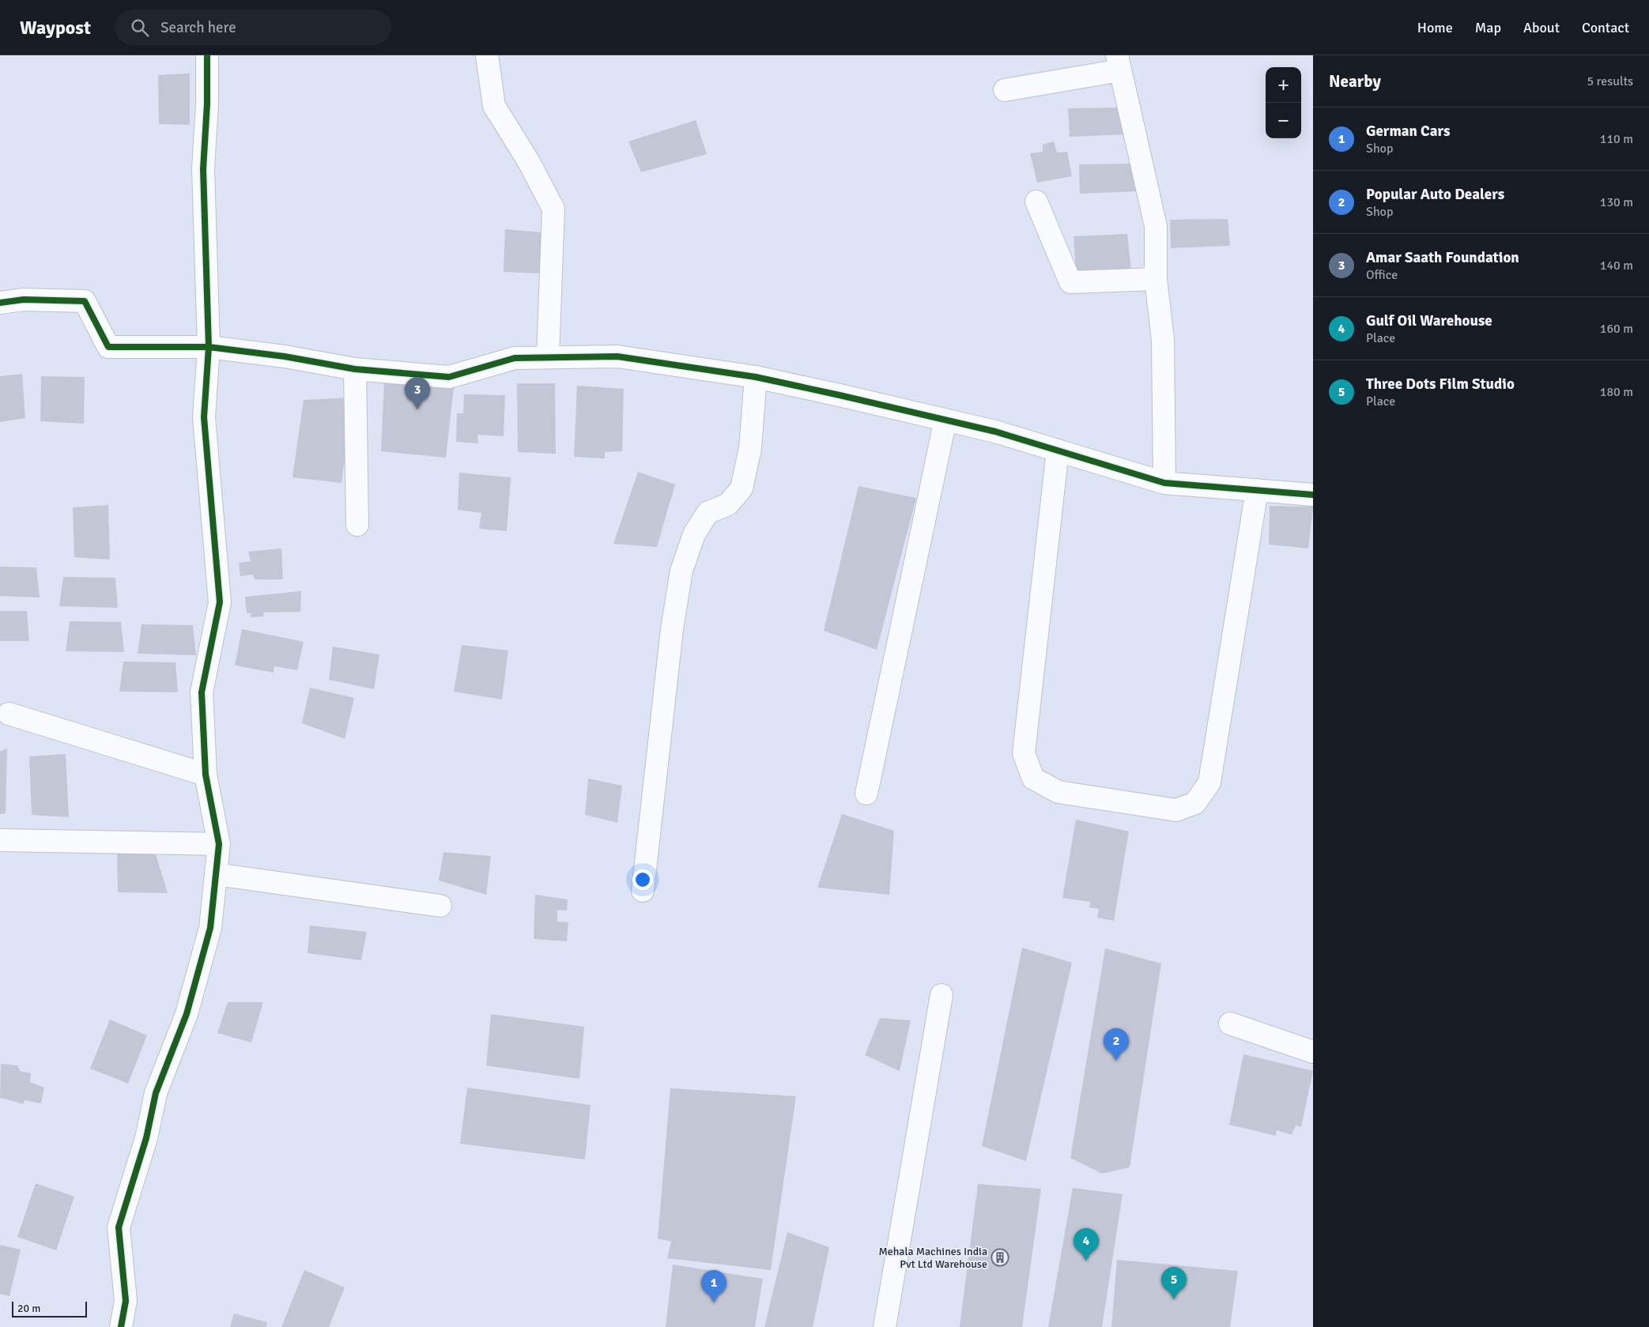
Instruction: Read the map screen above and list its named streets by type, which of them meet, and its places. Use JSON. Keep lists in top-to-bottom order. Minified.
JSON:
{"places":{"building":["Mehala Machines India Pvt Ltd Warehouse"]},"scale_bar":"20 m","page":{"header":"Waypost","search":"Search here","nav":["Home","Map","About","Contact"],"heading":["Nearby","5 results"],"map_buttons":["+","−"],"list":[{"mark":"1","name":"German Cars","note":"Shop","value":"110 m"},{"mark":"2","name":"Popular Auto Dealers","note":"Shop","value":"130 m"},{"mark":"3","name":"Amar Saath Foundation","note":"Office","value":"140 m"},{"mark":"4","name":"Gulf Oil Warehouse","note":"Place","value":"160 m"},{"mark":"5","name":"Three Dots Film Studio","note":"Place","value":"180 m"}],"pins":["3","2","4","5","1"],"scale":"20 m"}}
